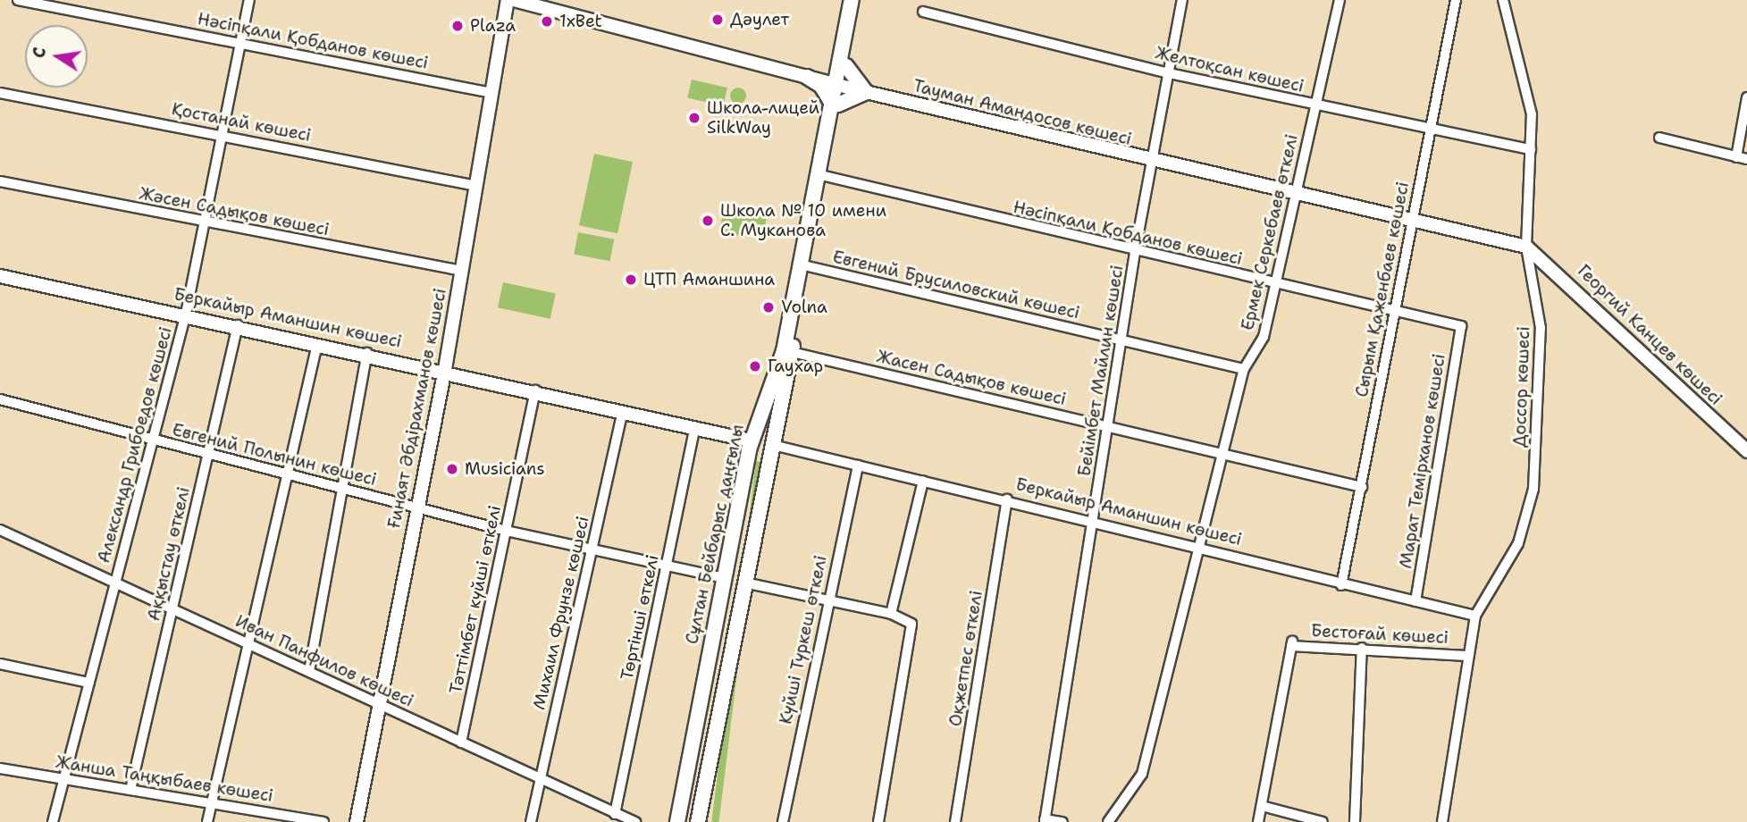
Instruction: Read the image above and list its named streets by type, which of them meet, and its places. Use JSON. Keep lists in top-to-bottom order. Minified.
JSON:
{"streets":{"main road":["Сұлтан Бейбарыс даңғылы"],"street":["Нәсіпқали Қобданов көшесі","Желтоқсан көшесі","Тауман Амандосов көшесі","Қостанай көшесі","Жәсен Садықов көшесі","Ермек Серкебаев өткелі","Евгений Брусиловский көшесі","Сырым Қаженбаев көшесі","Беркайыр Аманшин көшесі","Георгий Канцев көшесі","Бейімбет Майлин көшесі","Жасен Садықов көшесі","Доссор көшесі","Ғинаят Әбдірахманов көшесі","Александр Грибоедов көшесі","Евгений Полынин көшесі","Марат Темірханов көшесі","Аққыстау өткелі","Тәттімбет күйші өткелі","Михаил Фрунзе көшесі","Төртінші өткелі","Бестоғай көшесі","Күйші Түркеш өткелі","Оқжетпес өткелі","Иван Панфилов көшесі","Жанша Таңқыбаев көшесі"]},"crossings":[["Нәсіпқали Қобданов көшесі","Ермек Серкебаев өткелі"],["Нәсіпқали Қобданов көшесі","Сырым Қаженбаев көшесі"],["Нәсіпқали Қобданов көшесі","Бейімбет Майлин көшесі"],["Нәсіпқали Қобданов көшесі","Ғинаят Әбдірахманов көшесі"],["Нәсіпқали Қобданов көшесі","Александр Грибоедов көшесі"],["Нәсіпқали Қобданов көшесі","Марат Темірханов көшесі"],["Нәсіпқали Қобданов көшесі","Сұлтан Бейбарыс даңғылы"],["Желтоқсан көшесі","Ермек Серкебаев өткелі"],["Желтоқсан көшесі","Сырым Қаженбаев көшесі"],["Желтоқсан көшесі","Бейімбет Майлин көшесі"],["Желтоқсан көшесі","Доссор көшесі"],["Тауман Амандосов көшесі","Ермек Серкебаев өткелі"],["Тауман Амандосов көшесі","Сырым Қаженбаев көшесі"],["Тауман Амандосов көшесі","Георгий Канцев көшесі"],["Тауман Амандосов көшесі","Бейімбет Майлин көшесі"],["Тауман Амандосов көшесі","Доссор көшесі"],["Тауман Амандосов көшесі","Сұлтан Бейбарыс даңғылы"],["Қостанай көшесі","Ғинаят Әбдірахманов көшесі"],["Қостанай көшесі","Александр Грибоедов көшесі"],["Жәсен Садықов көшесі","Ғинаят Әбдірахманов көшесі"],["Жәсен Садықов көшесі","Александр Грибоедов көшесі"],["Ермек Серкебаев өткелі","Евгений Брусиловский көшесі"],["Ермек Серкебаев өткелі","Беркайыр Аманшин көшесі"],["Ермек Серкебаев өткелі","Жасен Садықов көшесі"],["Евгений Брусиловский көшесі","Бейімбет Майлин көшесі"],["Евгений Брусиловский көшесі","Сұлтан Бейбарыс даңғылы"],["Сырым Қаженбаев көшесі","Беркайыр Аманшин көшесі"],["Сырым Қаженбаев көшесі","Жасен Садықов көшесі"],["Беркайыр Аманшин көшесі","Бейімбет Майлин көшесі"],["Беркайыр Аманшин көшесі","Доссор көшесі"],["Беркайыр Аманшин көшесі","Ғинаят Әбдірахманов көшесі"],["Беркайыр Аманшин көшесі","Александр Грибоедов көшесі"],["Беркайыр Аманшин көшесі","Марат Темірханов көшесі"],["Беркайыр Аманшин көшесі","Сұлтан Бейбарыс даңғылы"],["Беркайыр Аманшин көшесі","Аққыстау өткелі"],["Беркайыр Аманшин көшесі","Тәттімбет күйші өткелі"],["Беркайыр Аманшин көшесі","Михаил Фрунзе көшесі"],["Беркайыр Аманшин көшесі","Төртінші өткелі"],["Беркайыр Аманшин көшесі","Күйші Түркеш өткелі"],["Беркайыр Аманшин көшесі","Оқжетпес өткелі"],["Георгий Канцев көшесі","Доссор көшесі"],["Бейімбет Майлин көшесі","Жасен Садықов көшесі"],["Жасен Садықов көшесі","Сұлтан Бейбарыс даңғылы"],["Ғинаят Әбдірахманов көшесі","Евгений Полынин көшесі"],["Ғинаят Әбдірахманов көшесі","Иван Панфилов көшесі"],["Александр Грибоедов көшесі","Евгений Полынин көшесі"],["Александр Грибоедов көшесі","Иван Панфилов көшесі"],["Александр Грибоедов көшесі","Жанша Таңқыбаев көшесі"],["Евгений Полынин көшесі","Сұлтан Бейбарыс даңғылы"],["Евгений Полынин көшесі","Аққыстау өткелі"],["Евгений Полынин көшесі","Тәттімбет күйші өткелі"],["Евгений Полынин көшесі","Михаил Фрунзе көшесі"],["Евгений Полынин көшесі","Төртінші өткелі"],["Аққыстау өткелі","Иван Панфилов көшесі"],["Аққыстау өткелі","Жанша Таңқыбаев көшесі"],["Тәттімбет күйші өткелі","Иван Панфилов көшесі"],["Михаил Фрунзе көшесі","Иван Панфилов көшесі"],["Төртінші өткелі","Иван Панфилов көшесі"]],"places":["Дәулет","1xBet","Plaza","Школа-лицей SilkWay","Школа № 10 имени С. Муканова","ЦТП Аманшина","Volna","Гаухар","Musicians"],"north":"left"}
